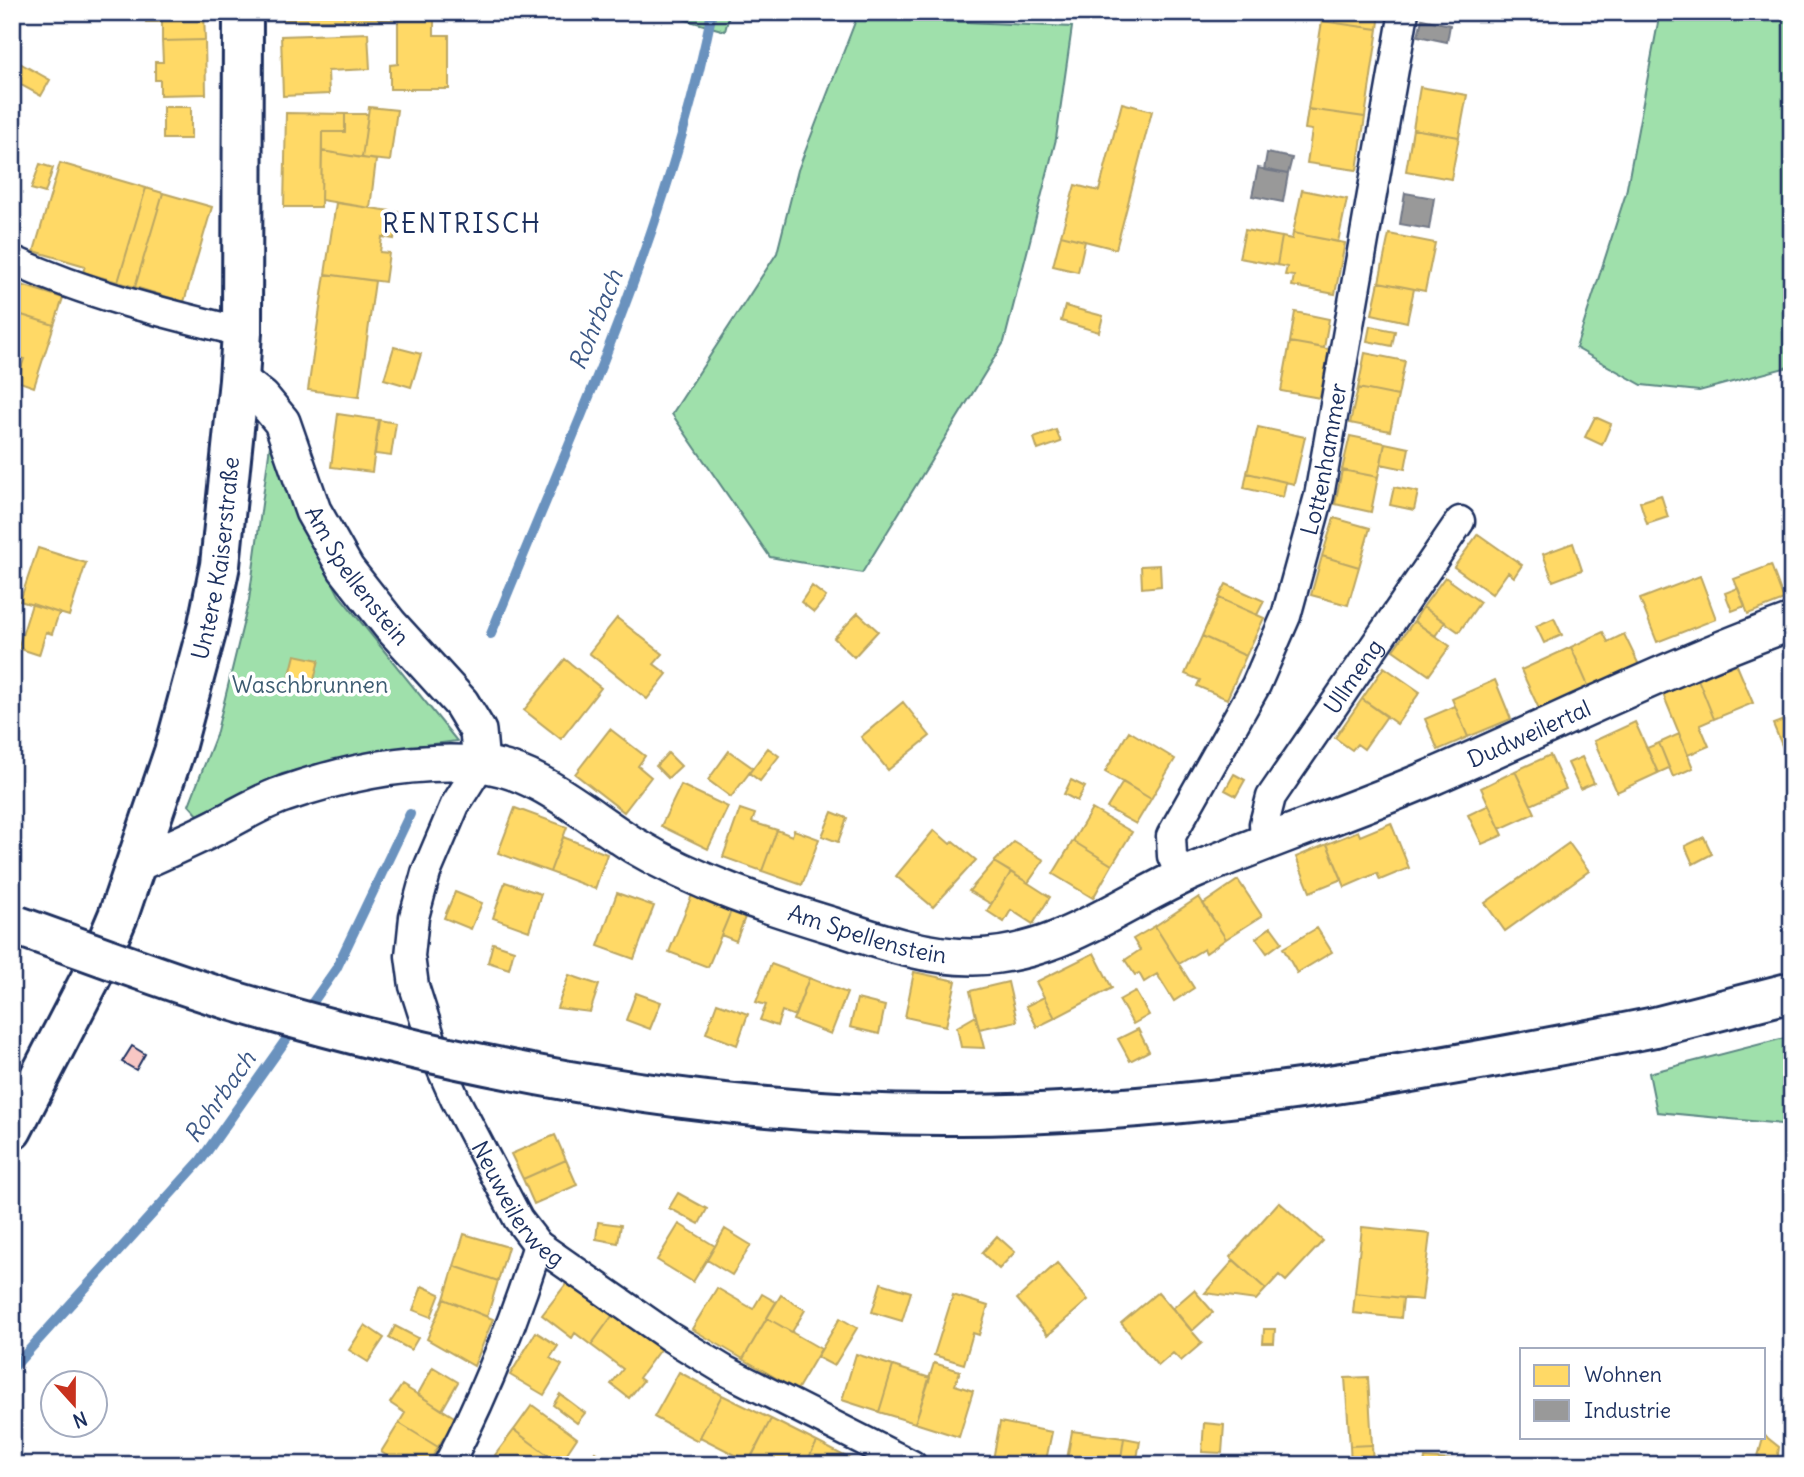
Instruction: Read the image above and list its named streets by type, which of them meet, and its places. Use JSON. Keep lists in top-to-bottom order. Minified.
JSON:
{"streets":{"main road":["Untere Kaiserstraße"],"street":["Lottenhammer","Am Spellenstein","Ullmeng","Dudweilertal","Neuweilerweg"]},"crossings":[["Lottenhammer","Am Spellenstein"],["Untere Kaiserstraße","Am Spellenstein"],["Am Spellenstein","Ullmeng"],["Am Spellenstein","Dudweilertal"],["Am Spellenstein","Neuweilerweg"],["Ullmeng","Dudweilertal"]],"districts":["RENTRISCH"],"water":["Rohrbach"],"parks":["Waschbrunnen"],"legend":["Wohnen","Industrie"],"north":"bottom"}
